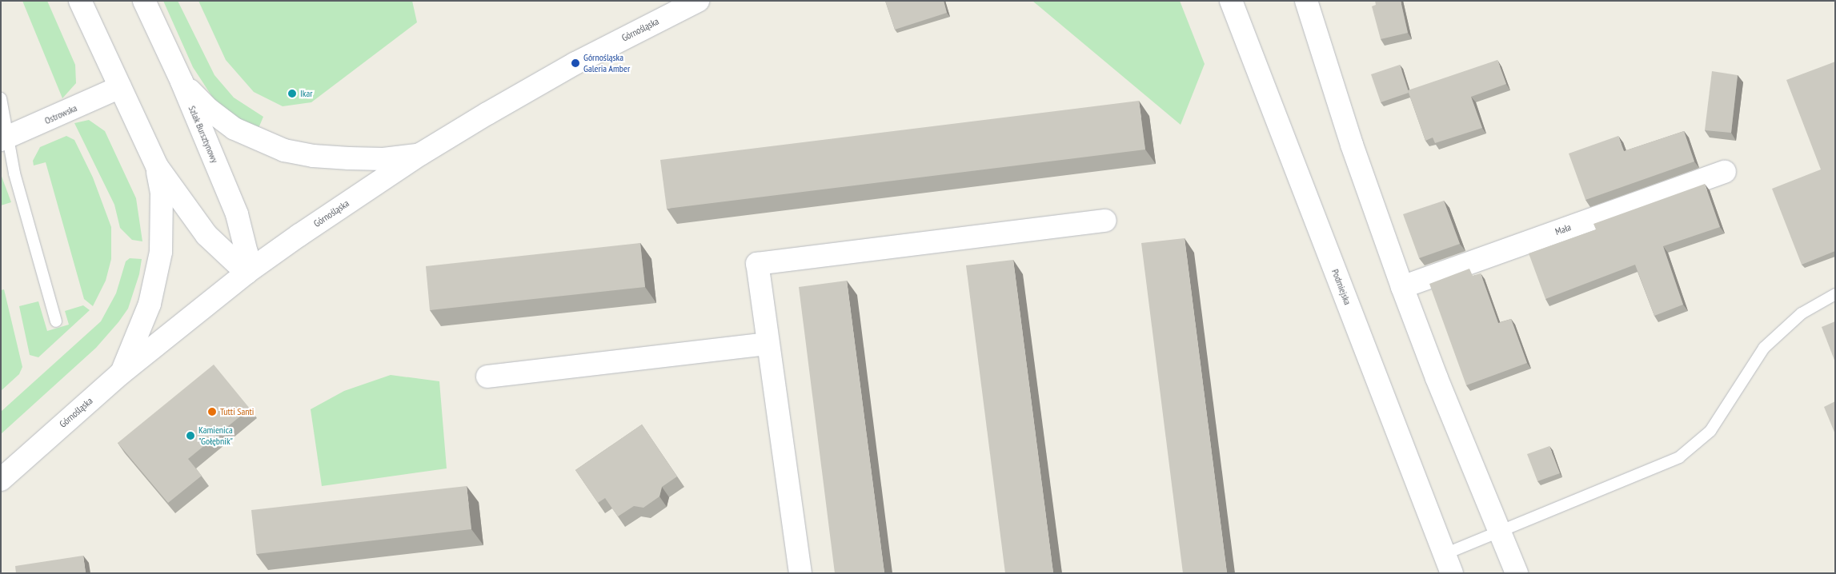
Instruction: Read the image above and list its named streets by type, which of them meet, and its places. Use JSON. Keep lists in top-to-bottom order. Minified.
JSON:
{"streets":{"main road":["Górnośląska","Ostrowska","Szlak Bursztynowy","Mała","Podmiejska"]},"crossings":[["Górnośląska","Szlak Bursztynowy"]],"places":["Górnośląska Galeria Amber","Ikar","Tutti Santi","Kamienica \"Gołębnik\""]}
